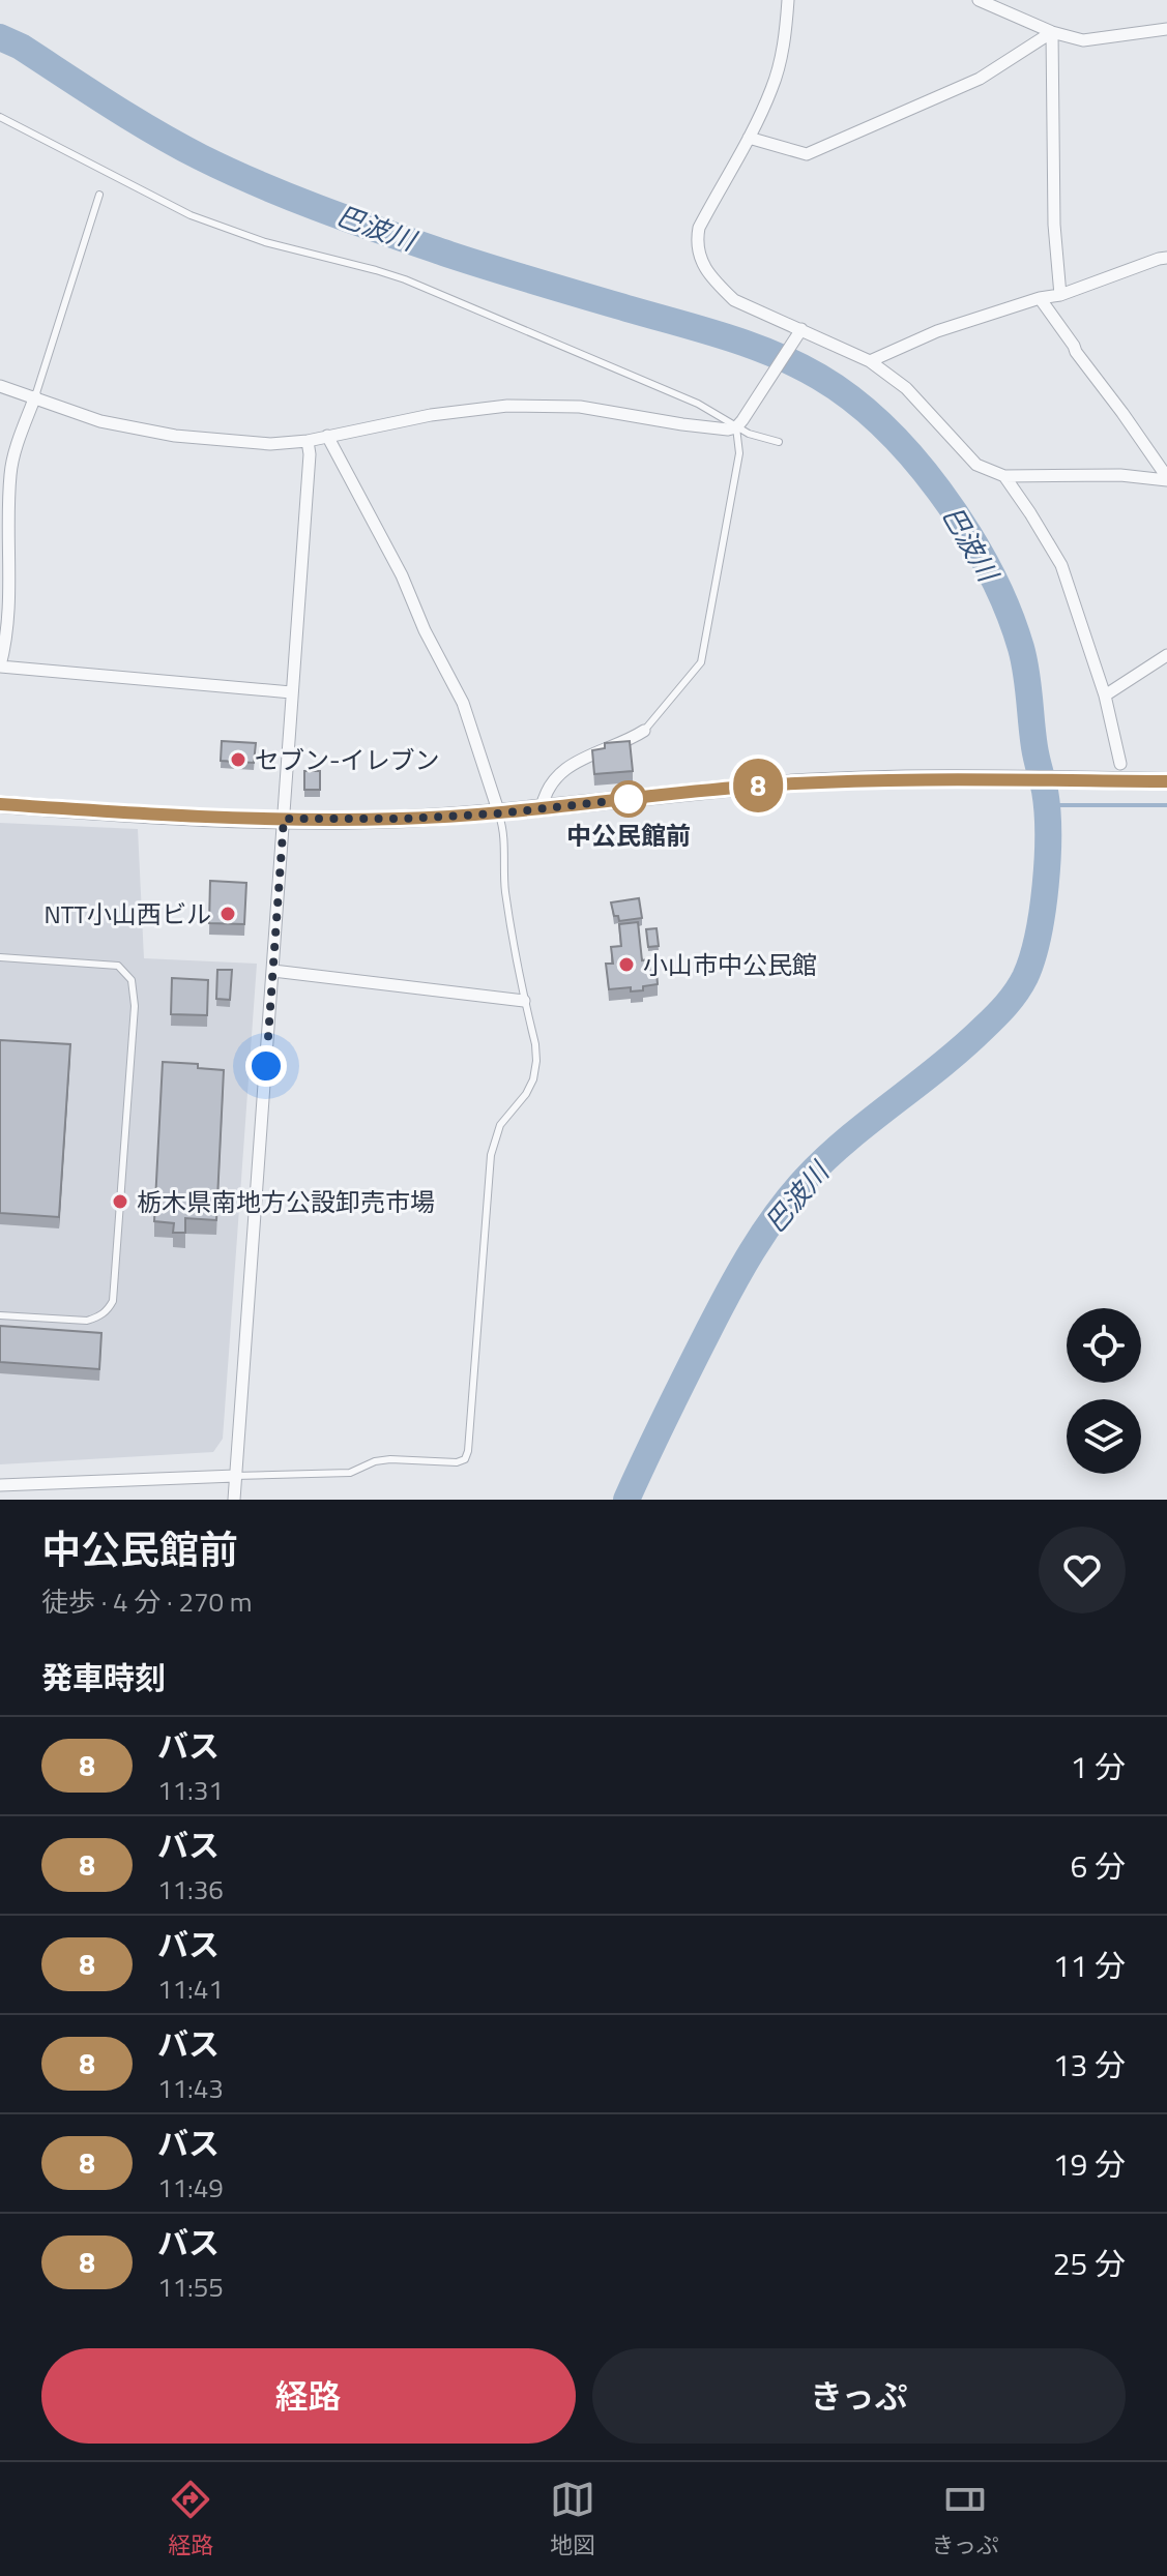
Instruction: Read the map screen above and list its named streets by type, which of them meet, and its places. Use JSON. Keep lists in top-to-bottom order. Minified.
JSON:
{"water":["巴波川"],"places":["セブン-イレブン","中公民館前","NTT小山西ビル","小山市中公民館","栃木県南地方公設卸売市場"],"lines":["bus line 8"],"page":{"on_map":"8","heading":[["中公民館前","徒歩 · 4 分 · 270 m"],"発車時刻"],"list":[{"mark":"8","name":"バス","note":"11:31","value":"1 分"},{"mark":"8","name":"バス","note":"11:36","value":"6 分"},{"mark":"8","name":"バス","note":"11:41","value":"11 分"},{"mark":"8","name":"バス","note":"11:43","value":"13 分"},{"mark":"8","name":"バス","note":"11:49","value":"19 分"},{"mark":"8","name":"バス","note":"11:55","value":"25 分"}],"buttons":["経路","きっぷ"],"tabs":["経路","地図","きっぷ"]}}
